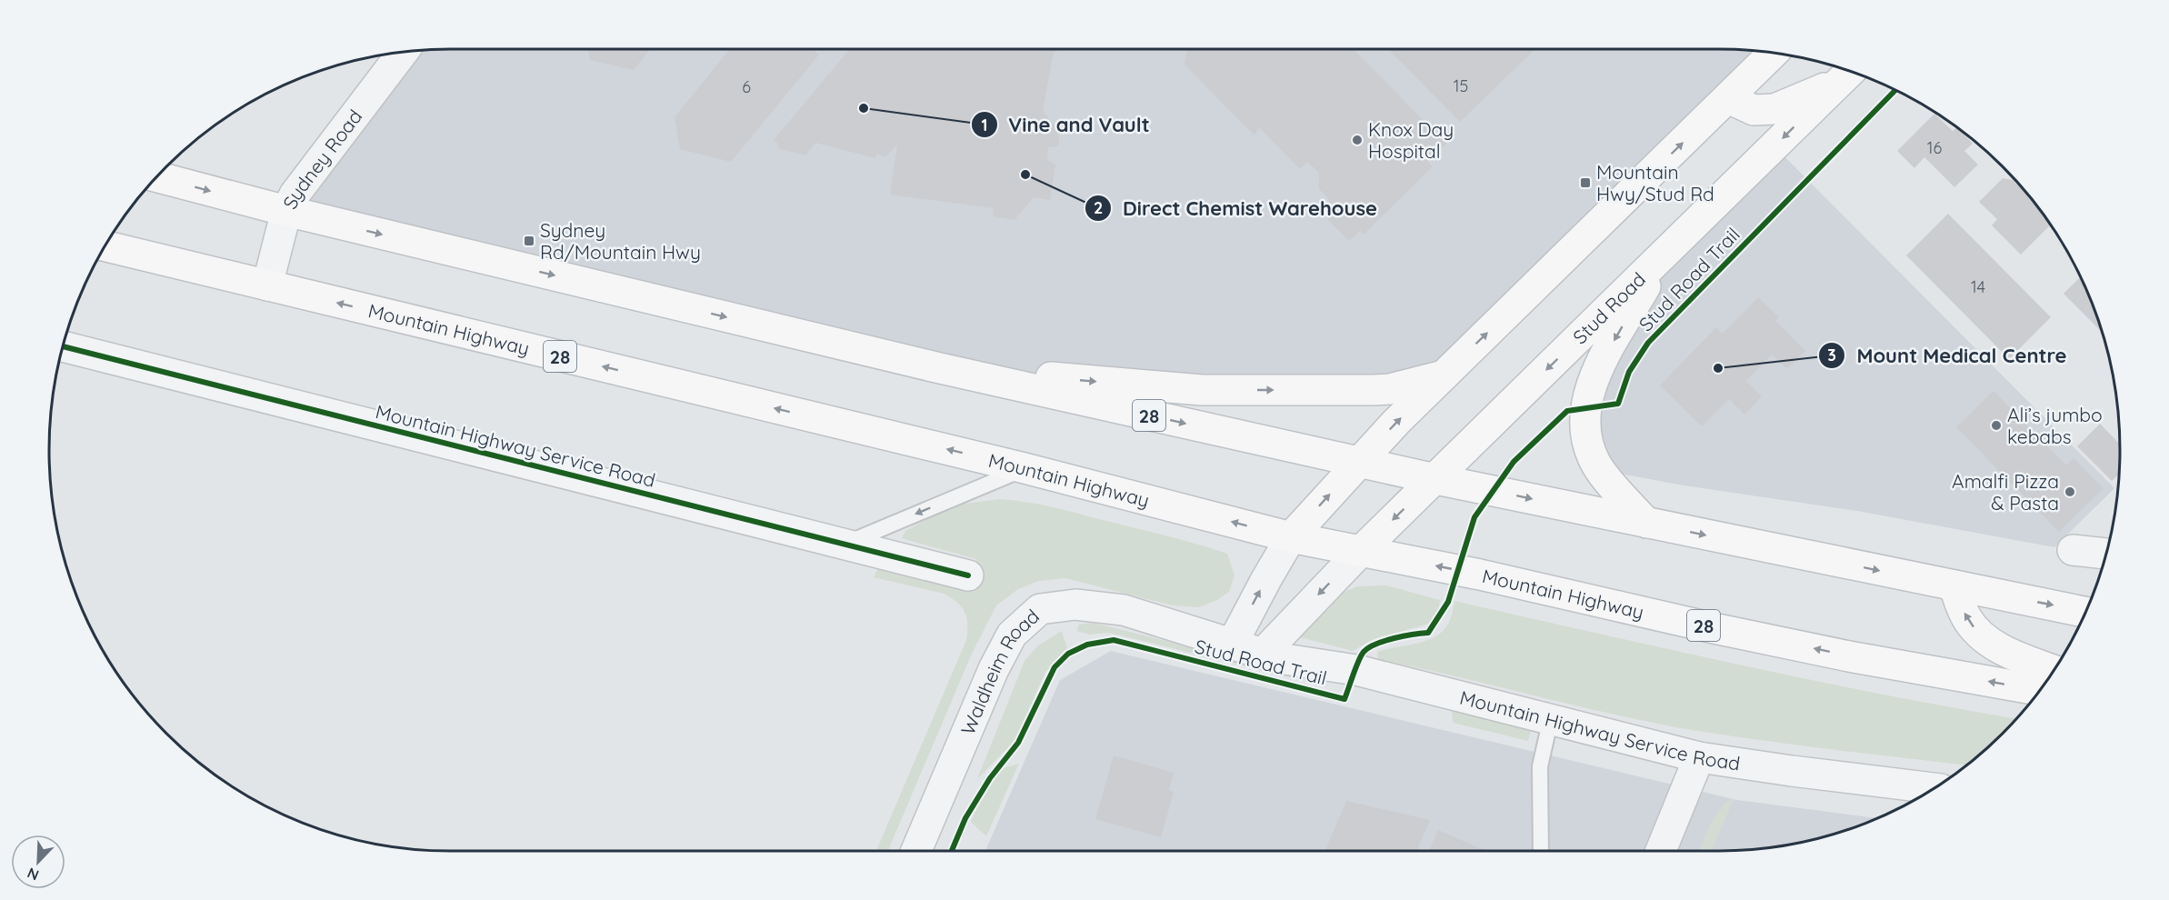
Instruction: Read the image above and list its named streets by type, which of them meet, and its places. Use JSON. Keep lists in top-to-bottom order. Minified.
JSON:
{"streets":{"main road":["Stud Road","Mountain Highway","28"],"street":["Sydney Road","Mountain Highway Service Road","Waldheim Road"],"cycle path":["Stud Road Trail"]},"crossings":[["Sydney Road","Mountain Highway"],["Sydney Road","28"],["Stud Road","Mountain Highway"],["Stud Road","28"],["Mountain Highway Service Road","Waldheim Road"]],"places":{"other":["Vine and Vault","Knox Day Hospital","Direct Chemist Warehouse","Mount Medical Centre","Ali’s jumbo kebabs","Amalfi Pizza & Pasta"],"transit":["Mountain Hwy/Stud Rd","Sydney Rd/Mountain Hwy"]},"house_numbers":["15","6","16","14"],"north":"bottom left"}
